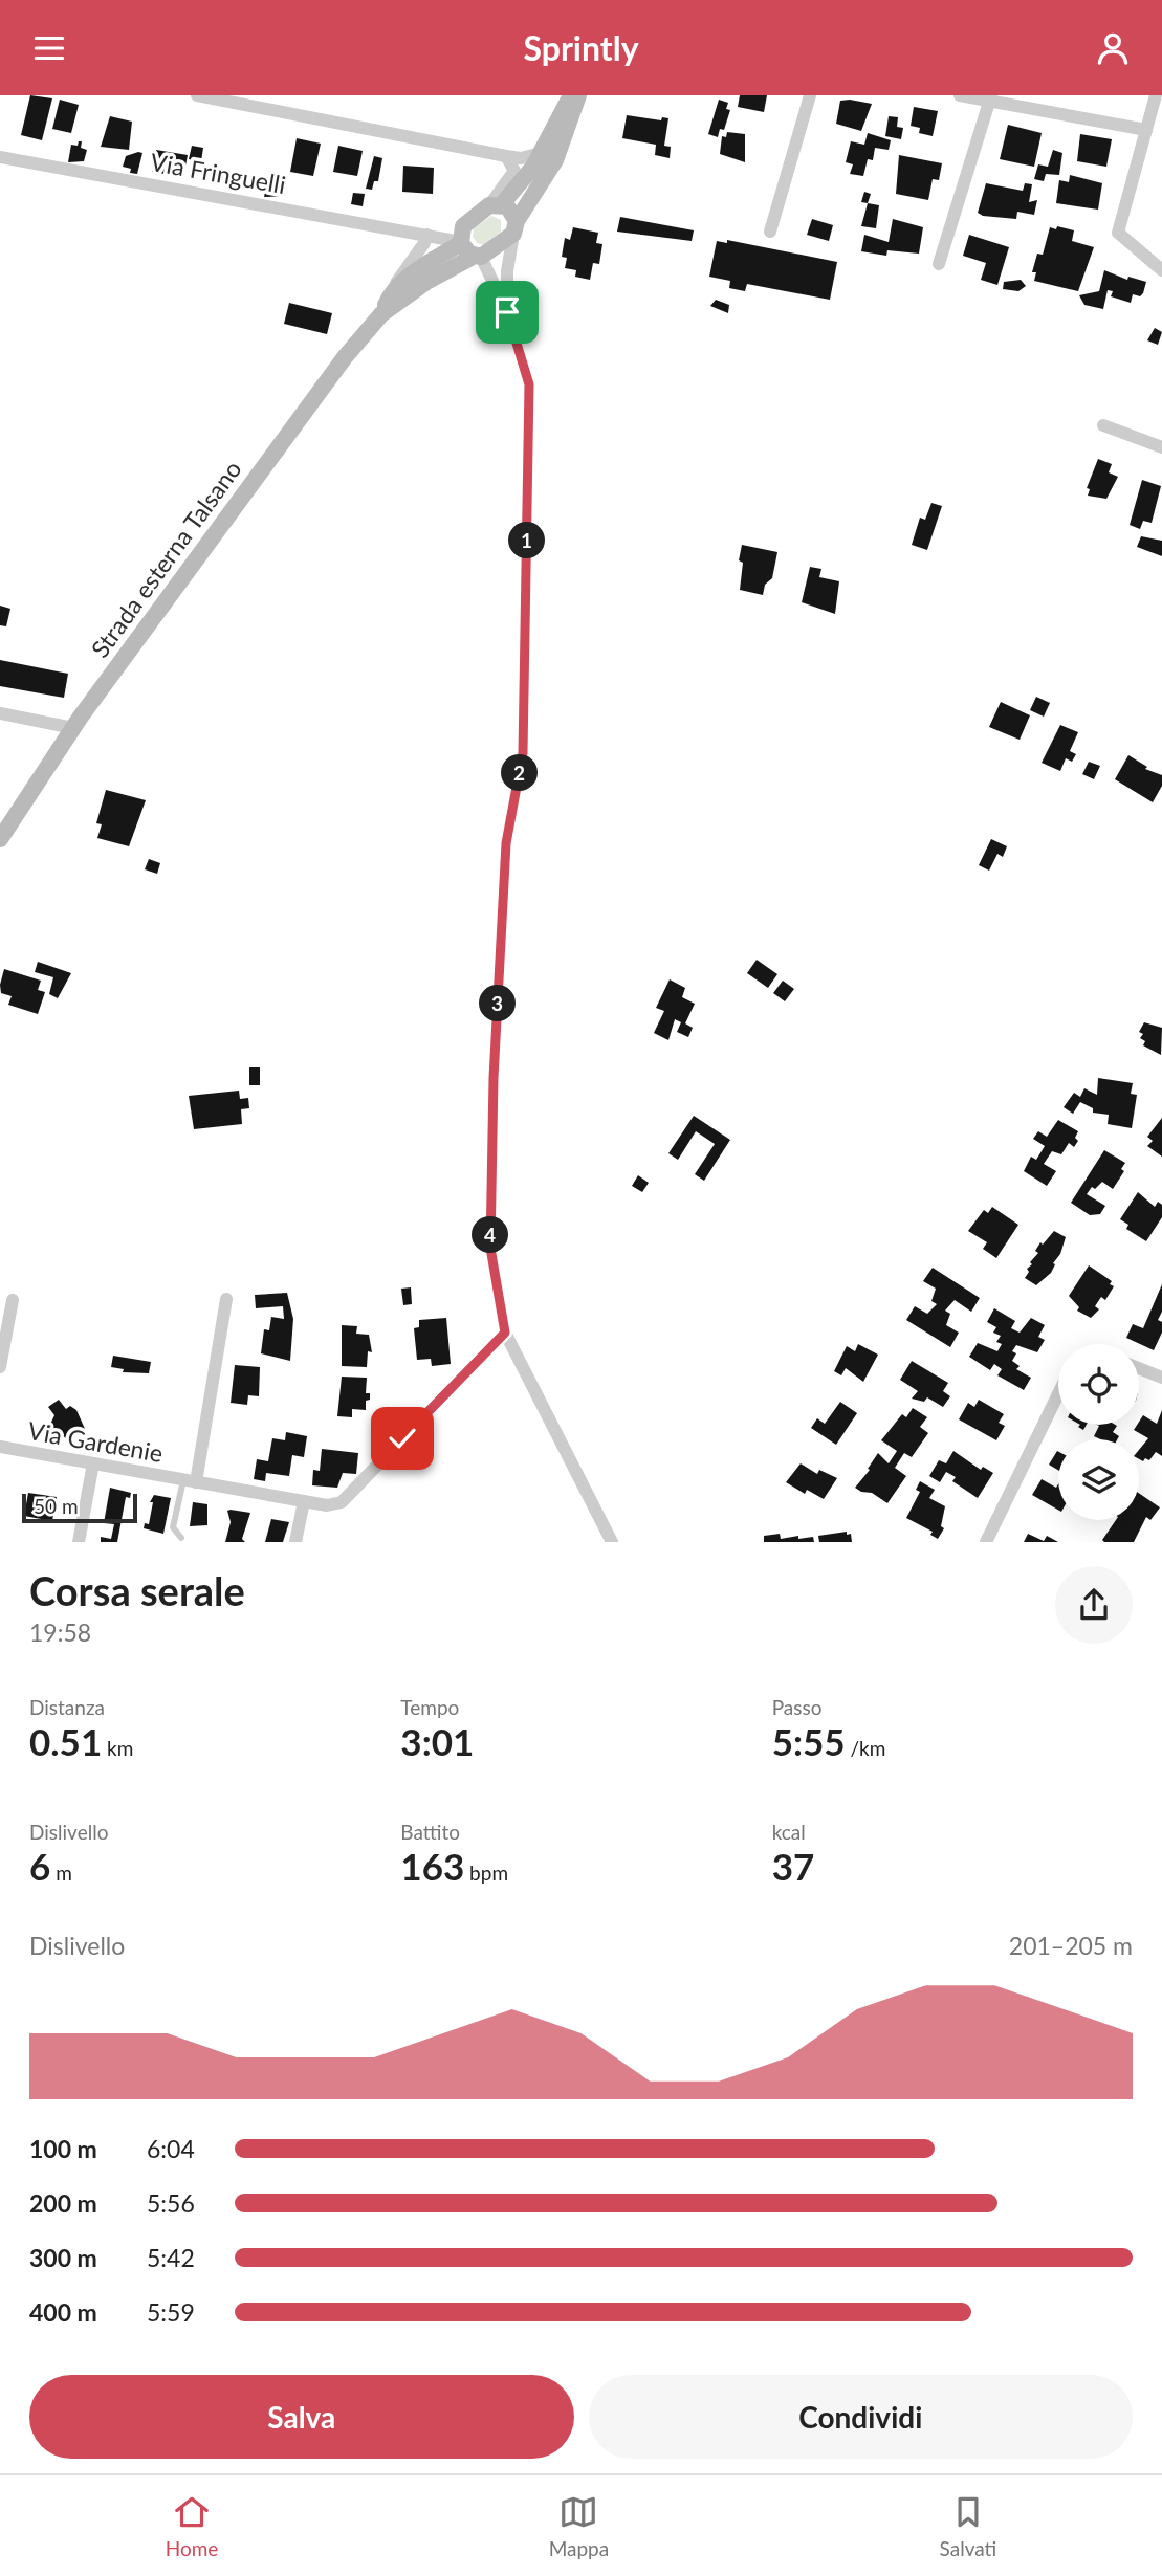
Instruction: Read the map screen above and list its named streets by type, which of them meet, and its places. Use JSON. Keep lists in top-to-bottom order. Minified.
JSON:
{"streets":{"street":["Via Fringuelli","Strada esterna Talsano","Via Gardenie"]},"scale_bar":"50 m","page":{"header":"Sprintly","pins":["1","2","3","4"],"scale":"50 m","heading":["Corsa serale","19:58"],"stats":[["Distanza","0.51 km"],["Tempo","3:01"],["Passo","5:55 /km"],["Dislivello","6 m"],["Battito","163 bpm"],["kcal","37"]],"chart":["Dislivello","201–205 m"],"list":[{"name":"100 m","note":"6:04"},{"name":"200 m","note":"5:56"},{"name":"300 m","note":"5:42"},{"name":"400 m","note":"5:59"}],"buttons":["Salva","Condividi"],"tabs":["Home","Mappa","Salvati"]}}
